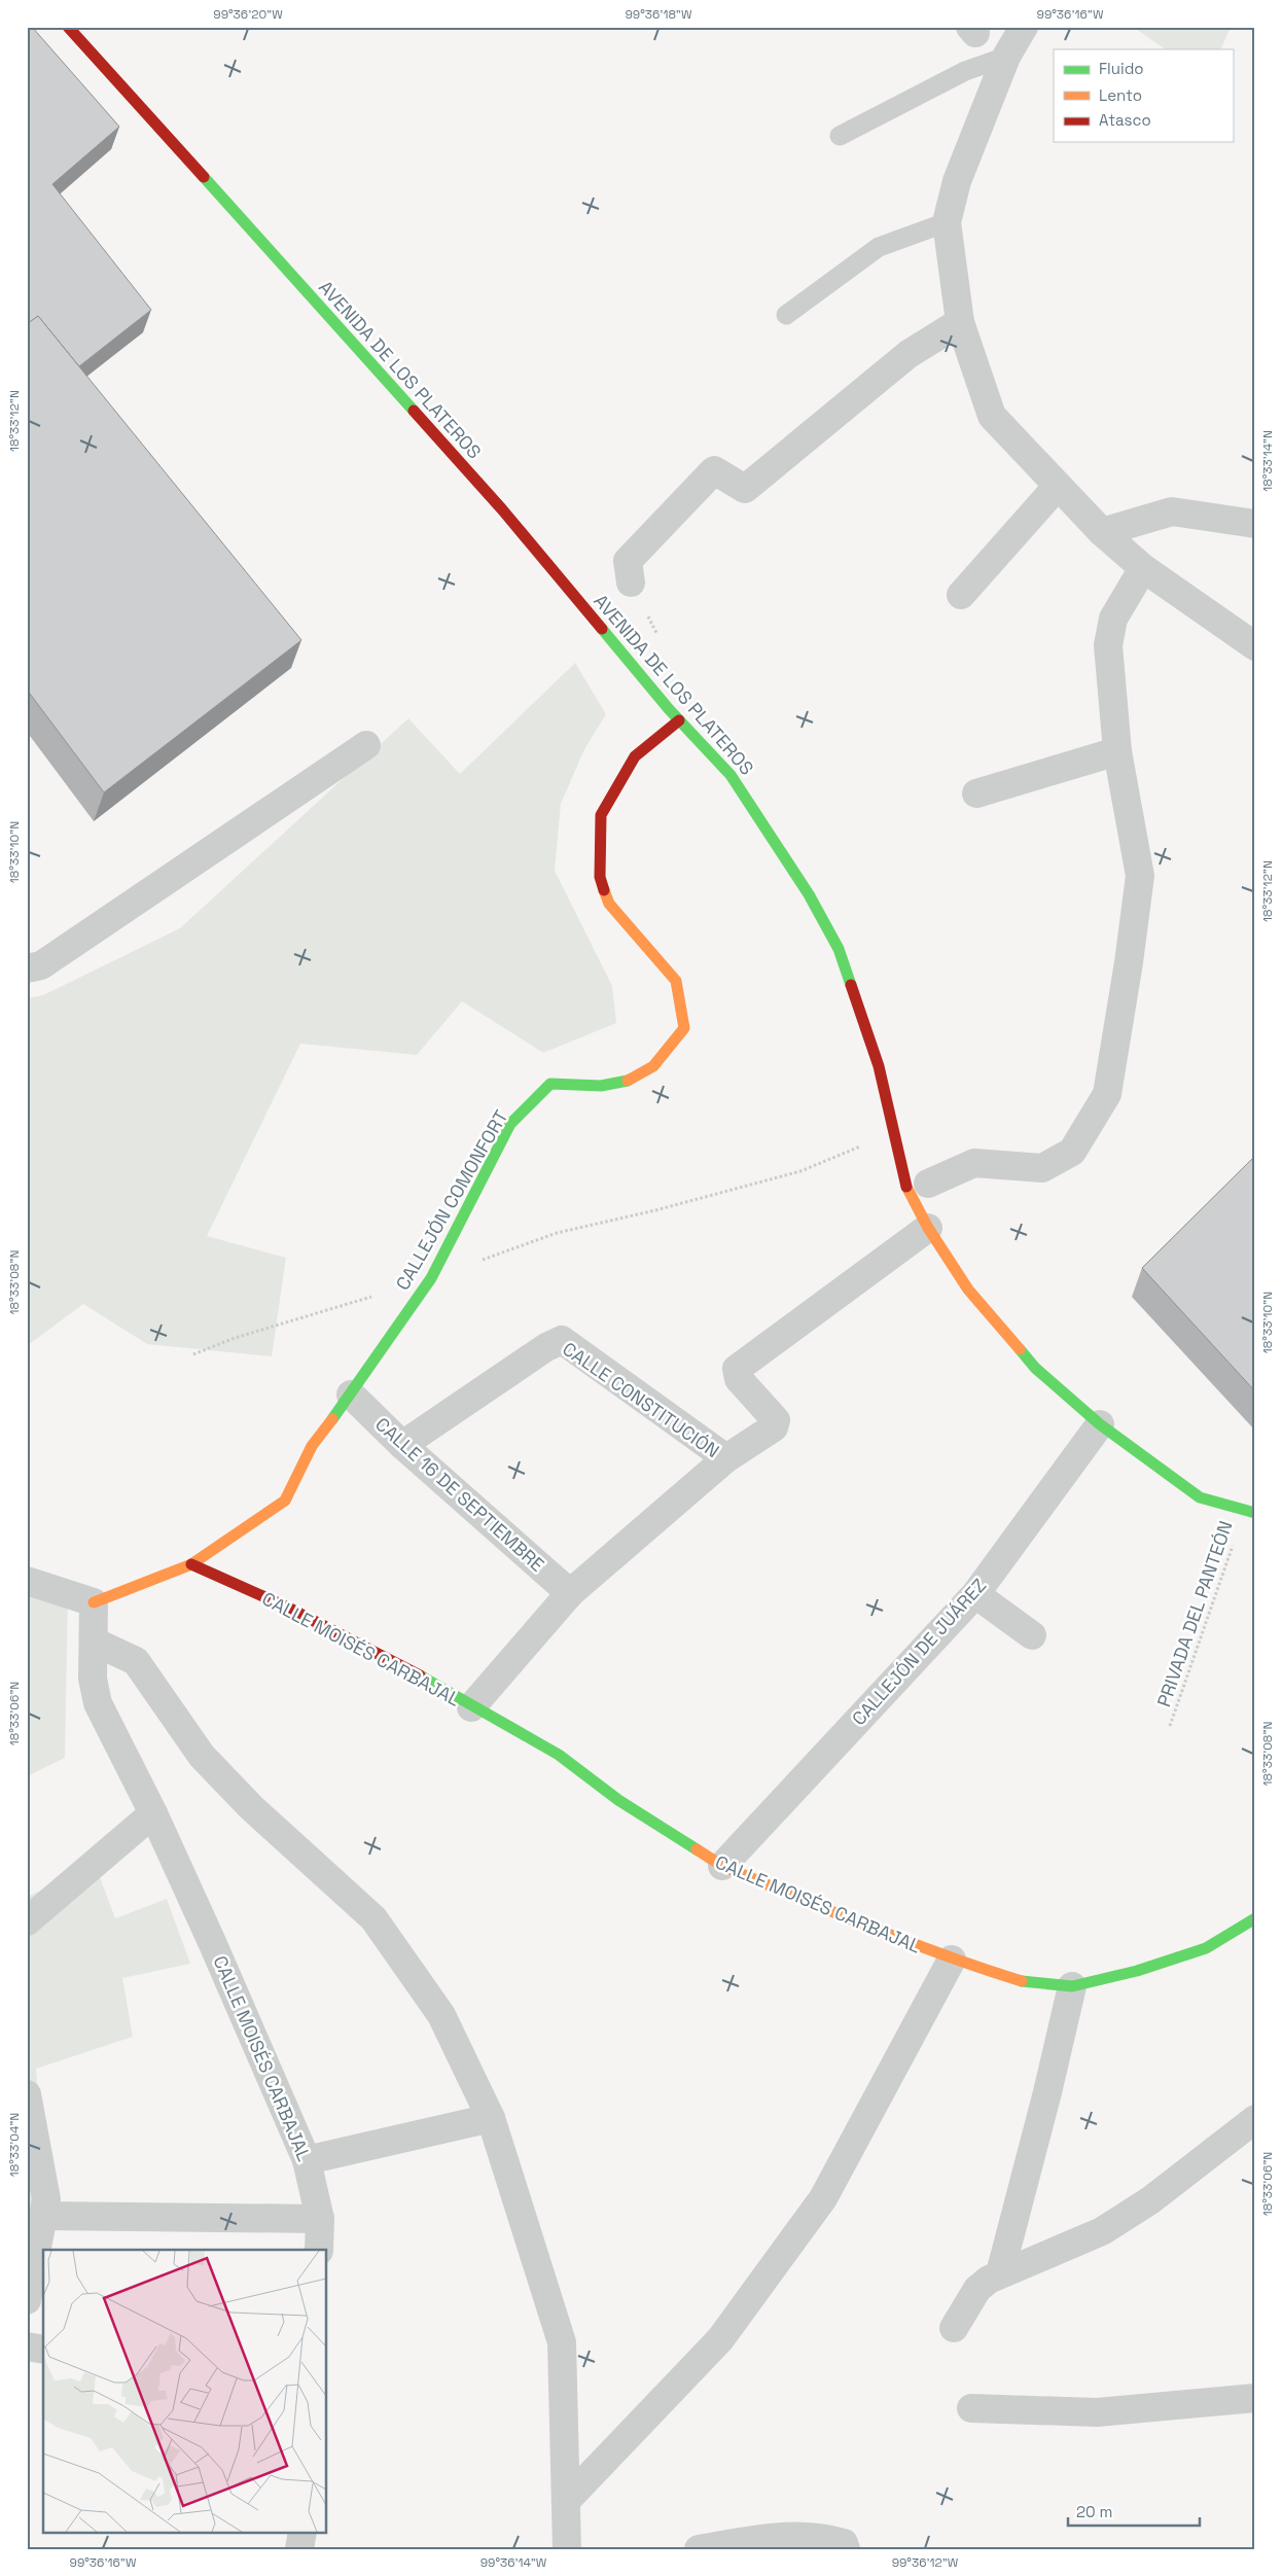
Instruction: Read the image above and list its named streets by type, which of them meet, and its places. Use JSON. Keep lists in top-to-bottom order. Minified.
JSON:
{"streets":{"street":["AVENIDA DE LOS PLATEROS","CALLEJÓN COMONFORT","CALLE CONSTITUCIÓN","CALLE 16 DE SEPTIEMBRE","CALLE MOISÉS CARBAJAL","CALLEJÓN DE JUÁREZ"],"path":["PRIVADA DEL PANTEÓN"]},"crossings":[["AVENIDA DE LOS PLATEROS","CALLEJÓN COMONFORT"],["AVENIDA DE LOS PLATEROS","PRIVADA DEL PANTEÓN"],["AVENIDA DE LOS PLATEROS","CALLEJÓN DE JUÁREZ"],["CALLEJÓN COMONFORT","CALLE 16 DE SEPTIEMBRE"],["CALLEJÓN COMONFORT","CALLE MOISÉS CARBAJAL"],["CALLE CONSTITUCIÓN","CALLE 16 DE SEPTIEMBRE"],["CALLE MOISÉS CARBAJAL","CALLEJÓN DE JUÁREZ"]],"legend":["Fluido","Lento","Atasco"],"scale_bar":"20 m","coordinates":["99°36'20\"W","99°36'18\"W","99°36'16\"W","18°33'12\"N","18°33'14\"N","18°33'10\"N","18°33'08\"N","18°33'06\"N","18°33'04\"N","99°36'14\"W","99°36'12\"W"]}
